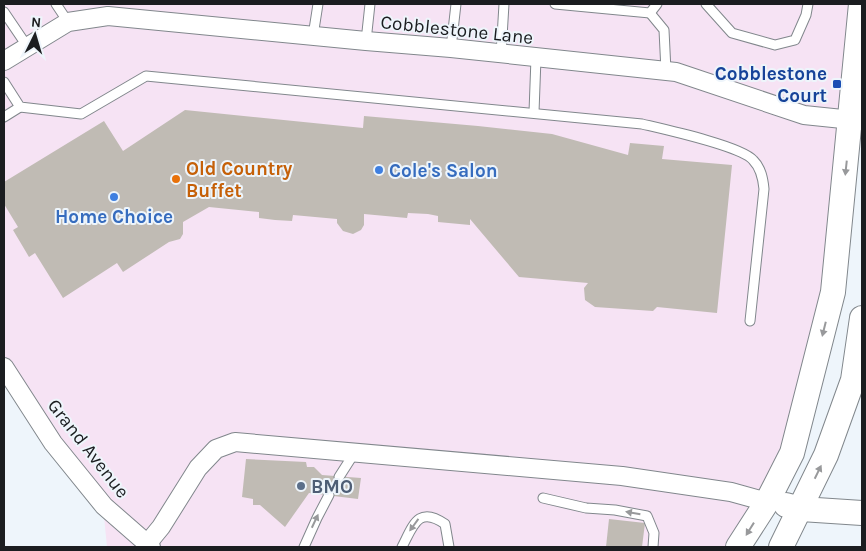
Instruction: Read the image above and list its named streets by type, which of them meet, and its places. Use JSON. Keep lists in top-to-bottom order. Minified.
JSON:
{"streets":{"street":["Cobblestone Lane","Grand Avenue"]},"places":{"transit":["Cobblestone Court"],"other":["Cole's Salon","Old Country Buffet","Home Choice","BMO"]},"north":"top"}
